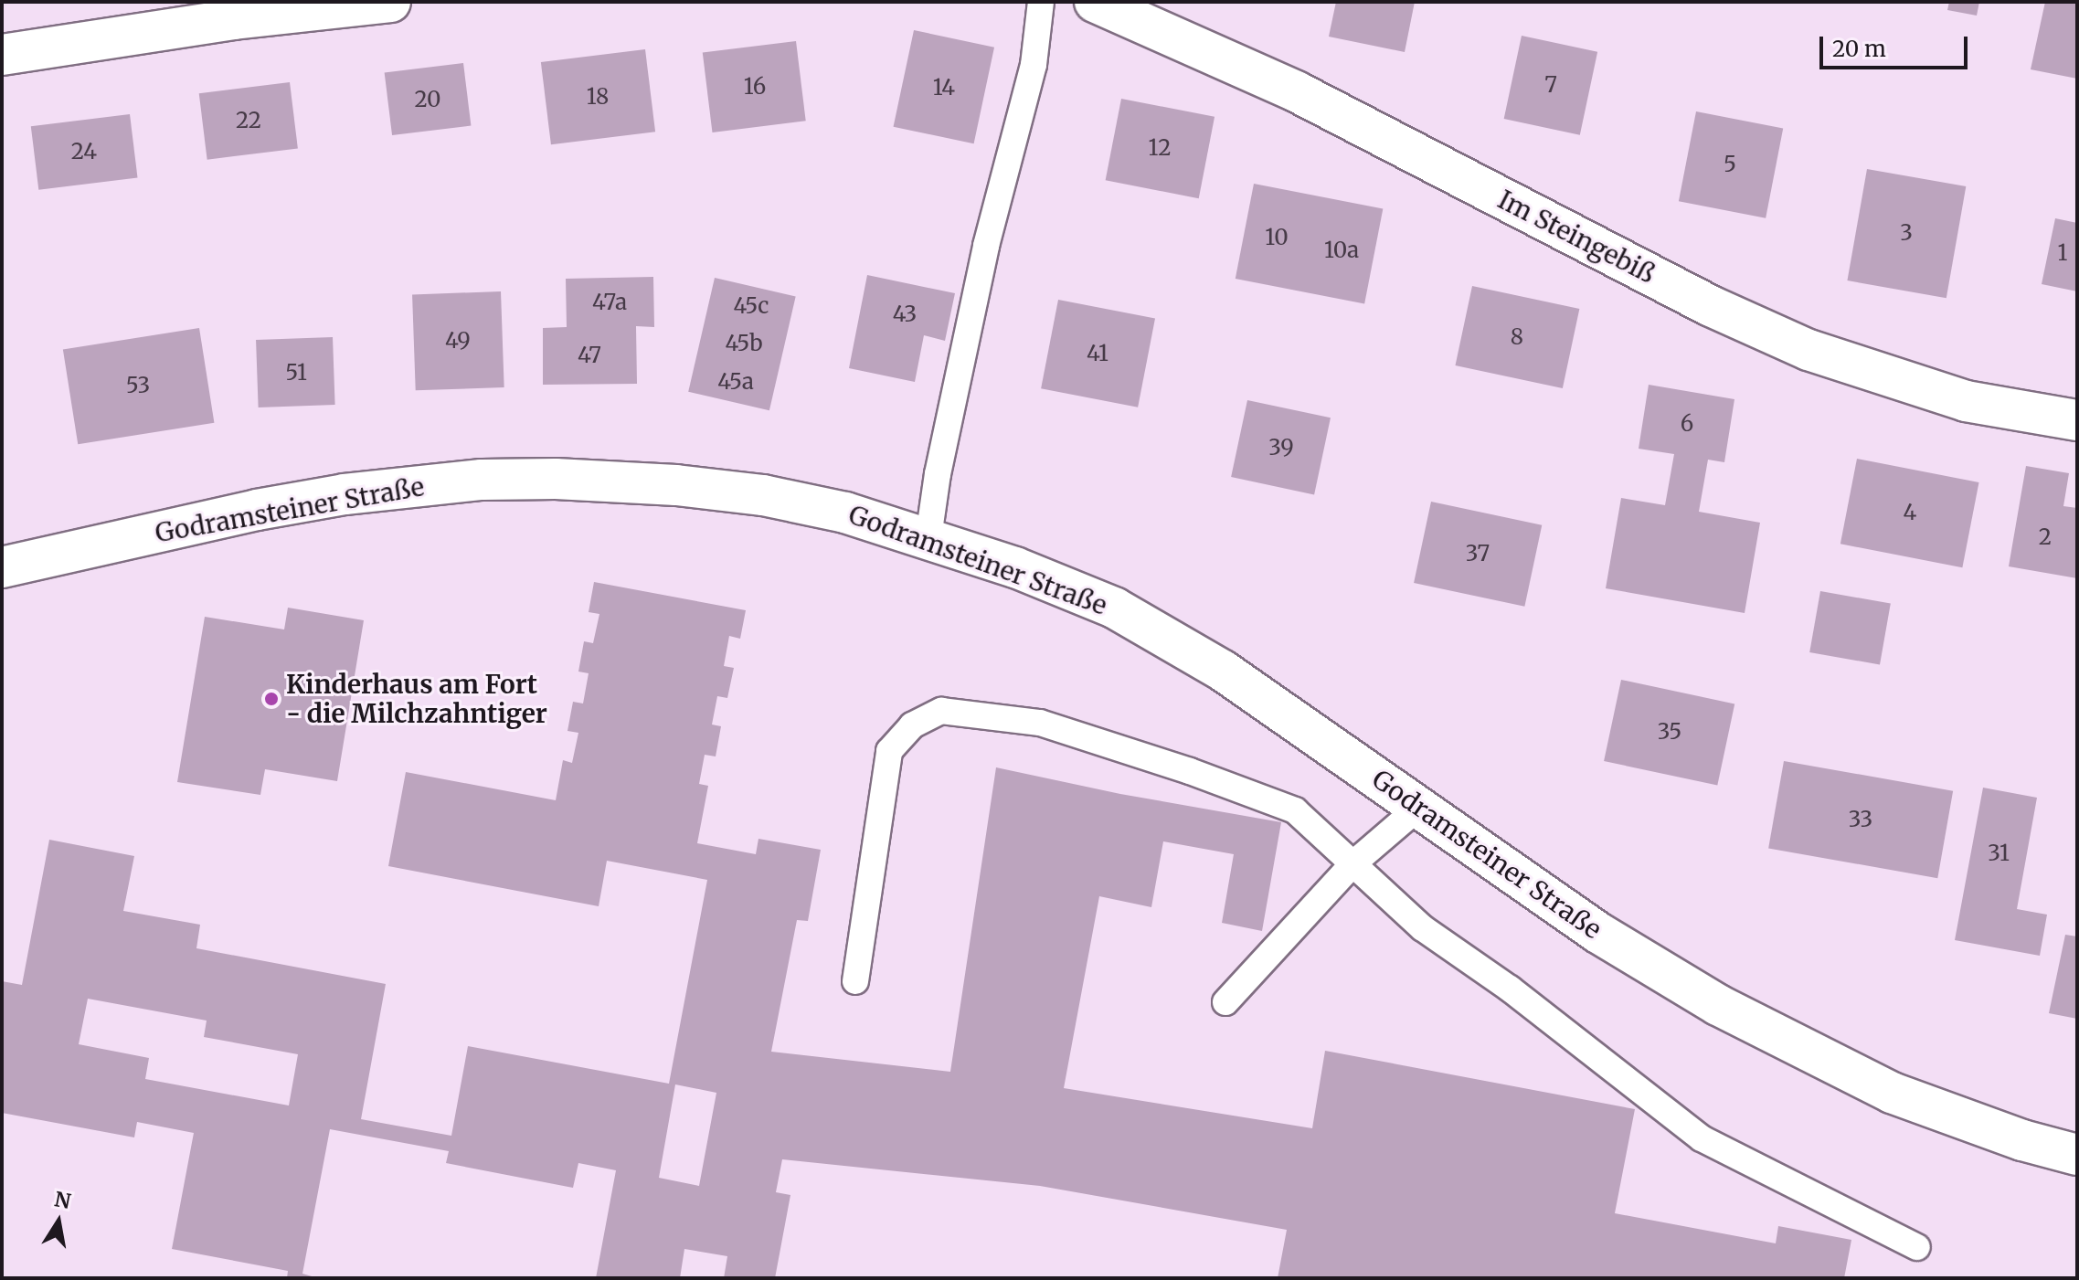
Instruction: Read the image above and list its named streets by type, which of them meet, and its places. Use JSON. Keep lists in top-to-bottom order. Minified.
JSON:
{"streets":{"street":["Im Steingebiß","Godramsteiner Straße"]},"places":["Kinderhaus am Fort - die Milchzahntiger"],"house_numbers":["7","16","14","18","20","22","12","24","5","3","10","10a","1","47a","45c","43","8","49","45b","41","47","51","45a","53","6","39","4","2","37","35","33","31"],"scale_bar":"20 m","north":"top"}
